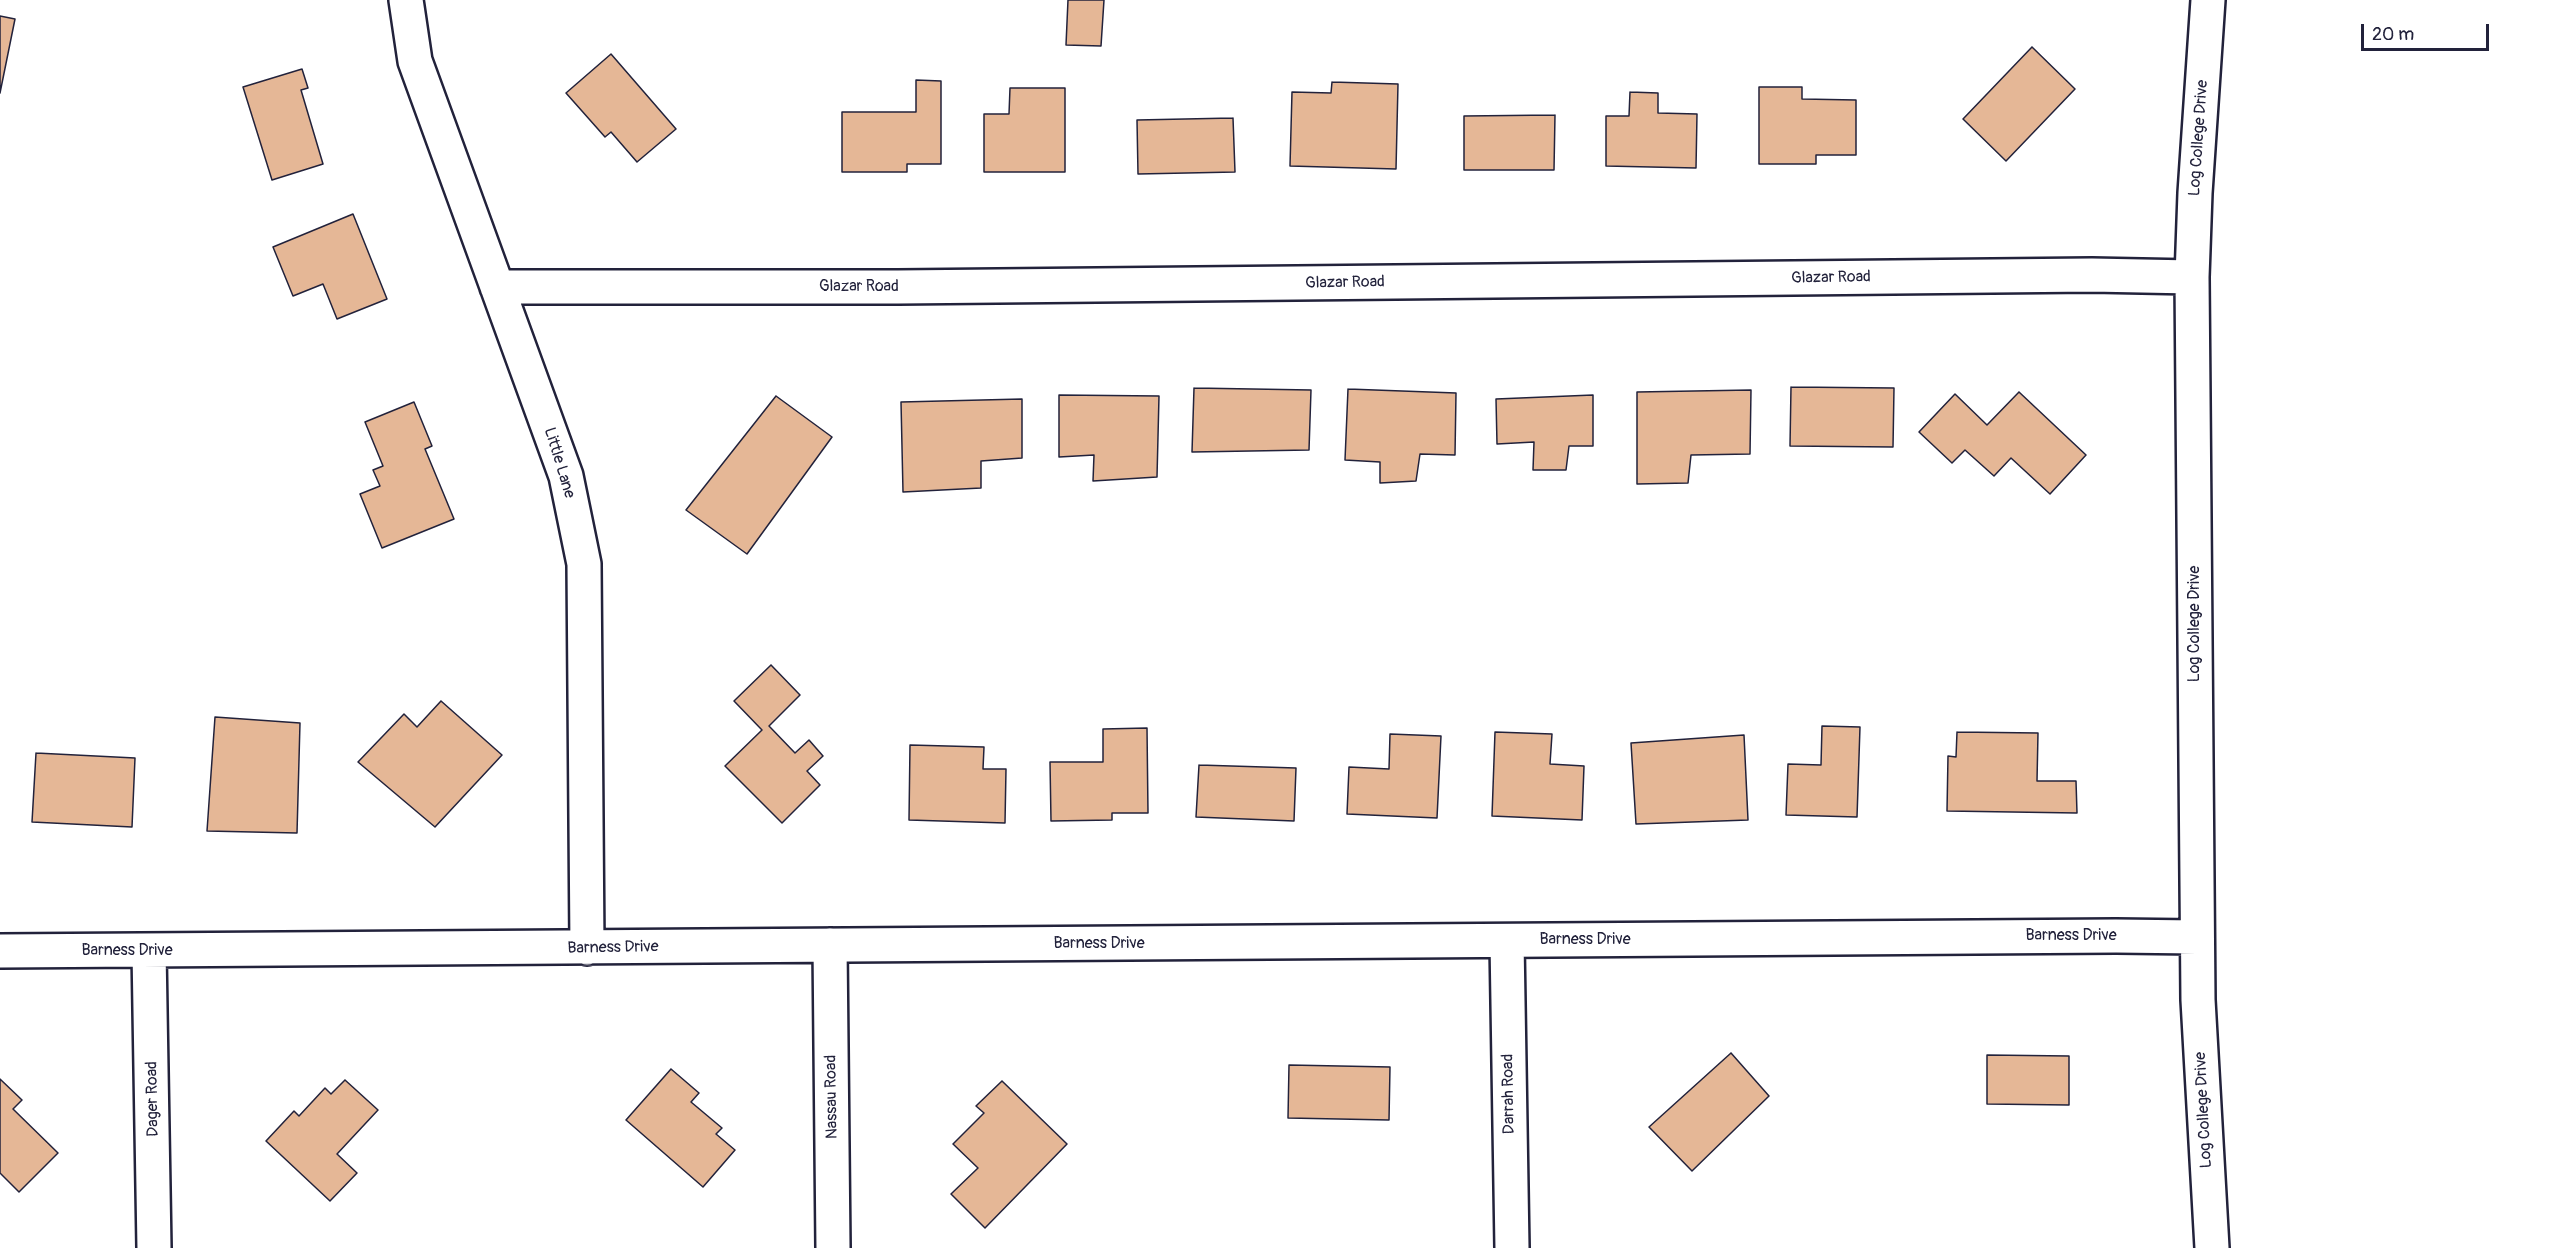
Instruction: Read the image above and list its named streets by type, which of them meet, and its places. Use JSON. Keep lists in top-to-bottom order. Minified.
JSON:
{"streets":{"street":["Log College Drive","Glazar Road","Little Lane","Barness Drive","Darrah Road","Nassau Road","Dager Road"]},"crossings":[["Log College Drive","Glazar Road"],["Log College Drive","Barness Drive"],["Glazar Road","Little Lane"],["Little Lane","Barness Drive"],["Barness Drive","Darrah Road"],["Barness Drive","Nassau Road"],["Barness Drive","Dager Road"]],"scale_bar":"20 m"}
